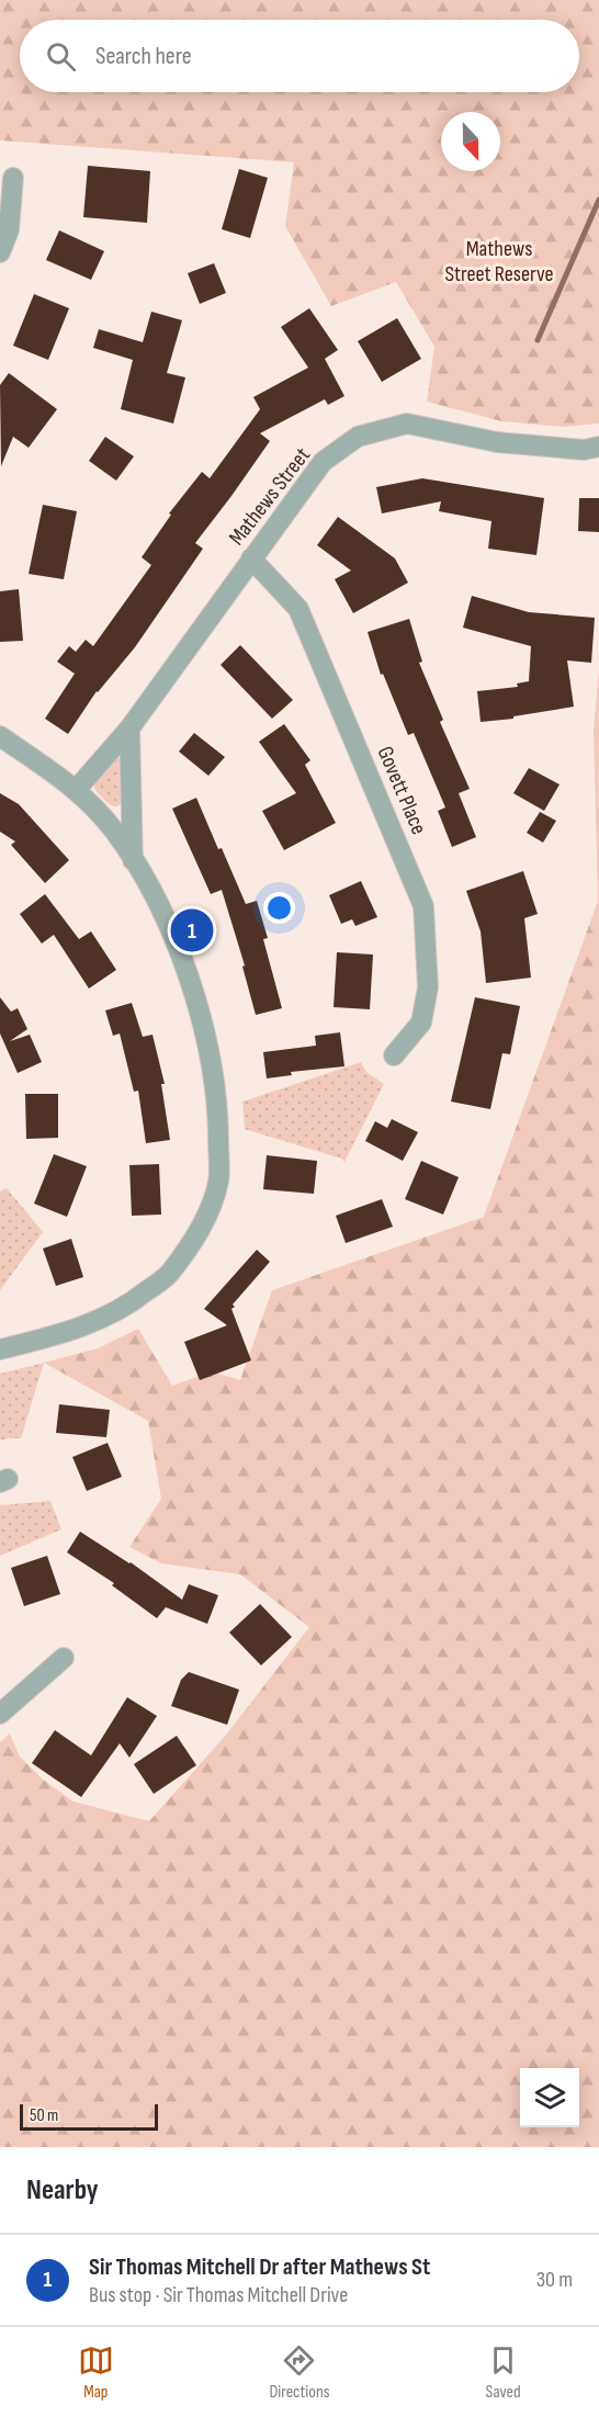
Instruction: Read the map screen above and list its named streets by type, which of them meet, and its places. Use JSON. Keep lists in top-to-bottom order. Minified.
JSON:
{"streets":{"street":["Mathews Street","Govett Place"]},"crossings":[["Mathews Street","Govett Place"]],"parks":["Mathews Street Reserve"],"scale_bar":"50 m","north":"bottom","page":{"search":"Search here","pins":"1","scale":"50 m","heading":"Nearby","list":[{"mark":"1","name":"Sir Thomas Mitchell Dr after Mathews St","note":"Bus stop · Sir Thomas Mitchell Drive","value":"30 m"}],"nav":["Map","Directions","Saved"]}}
